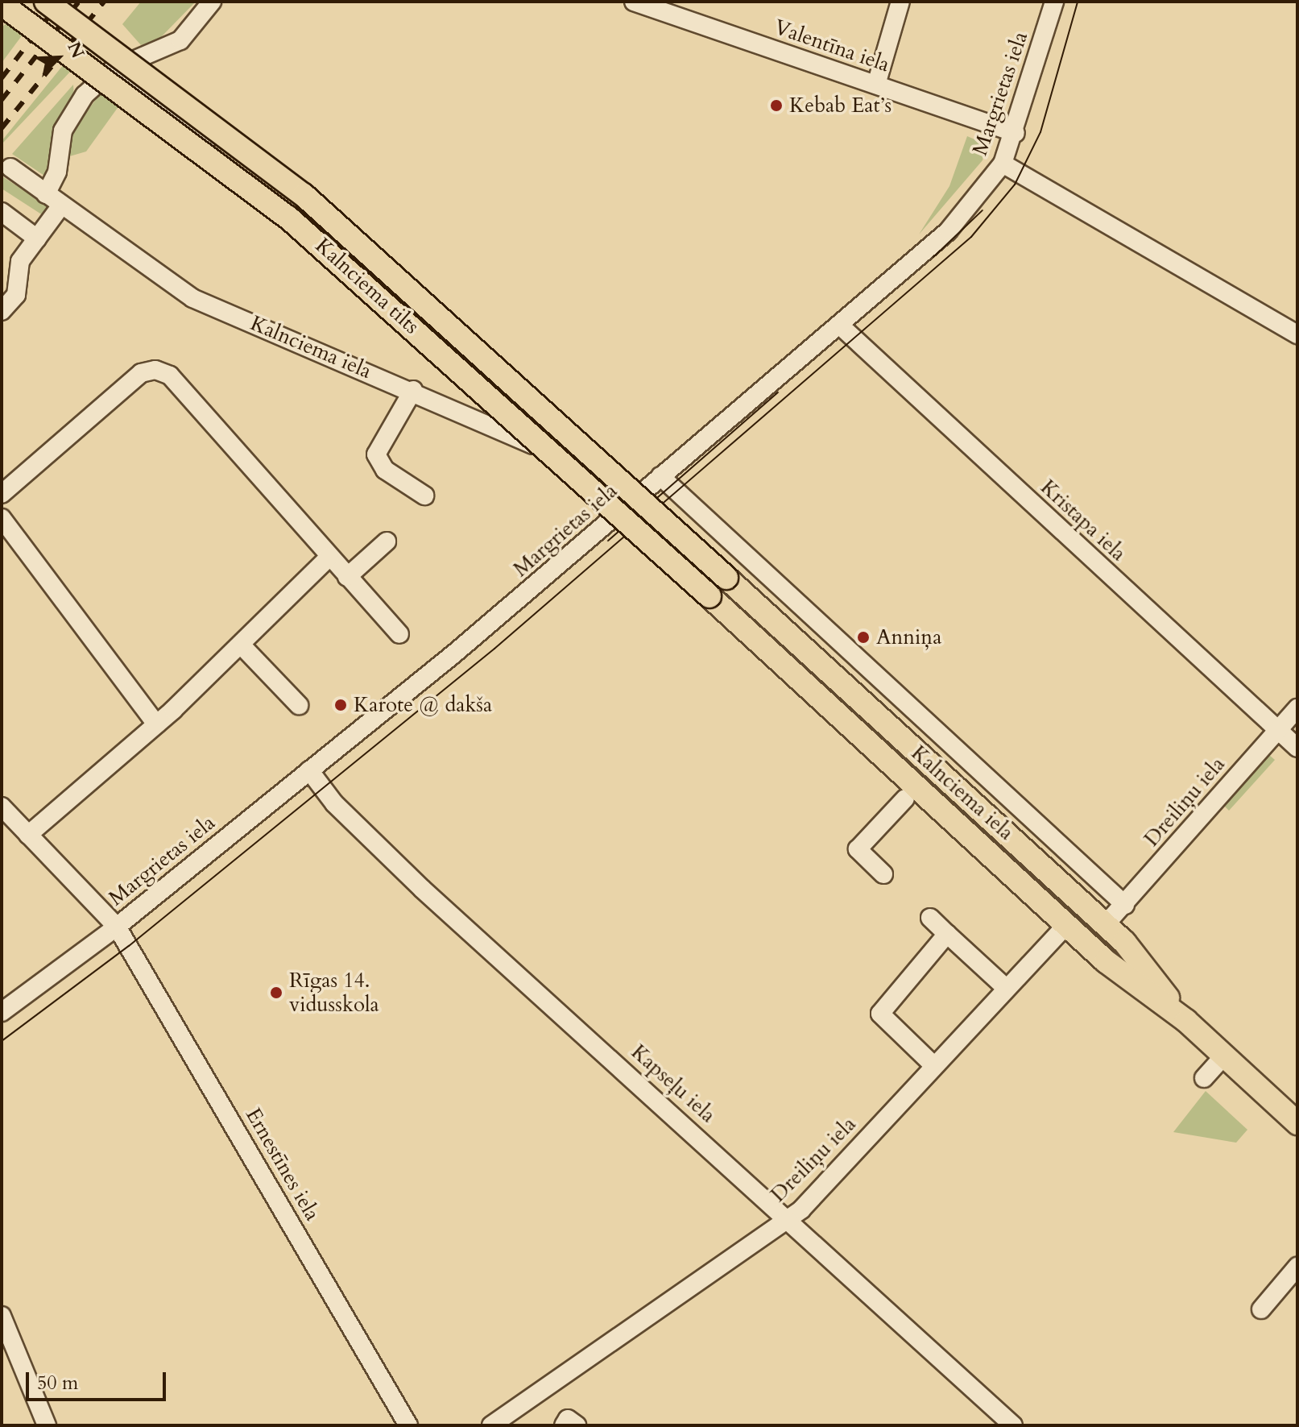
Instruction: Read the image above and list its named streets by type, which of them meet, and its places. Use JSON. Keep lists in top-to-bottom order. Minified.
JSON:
{"streets":{"main road":["Kalnciema tilts","Kalnciema iela"],"street":["Valentīna iela","Margrietas iela","Kristapa iela","Dreiliņu iela","Kapseļu iela","Ernestīnes iela"]},"crossings":[["Valentīna iela","Margrietas iela"],["Margrietas iela","Kalnciema iela"],["Margrietas iela","Kristapa iela"],["Margrietas iela","Kapseļu iela"],["Margrietas iela","Ernestīnes iela"],["Kalnciema tilts","Kalnciema iela"],["Kalnciema iela","Dreiliņu iela"],["Kristapa iela","Dreiliņu iela"],["Dreiliņu iela","Kapseļu iela"]],"places":["Kebab Eat’s","Anniņa","Karote @ dakša","Rīgas 14. vidusskola"],"scale_bar":"50 m","north":"top right"}
